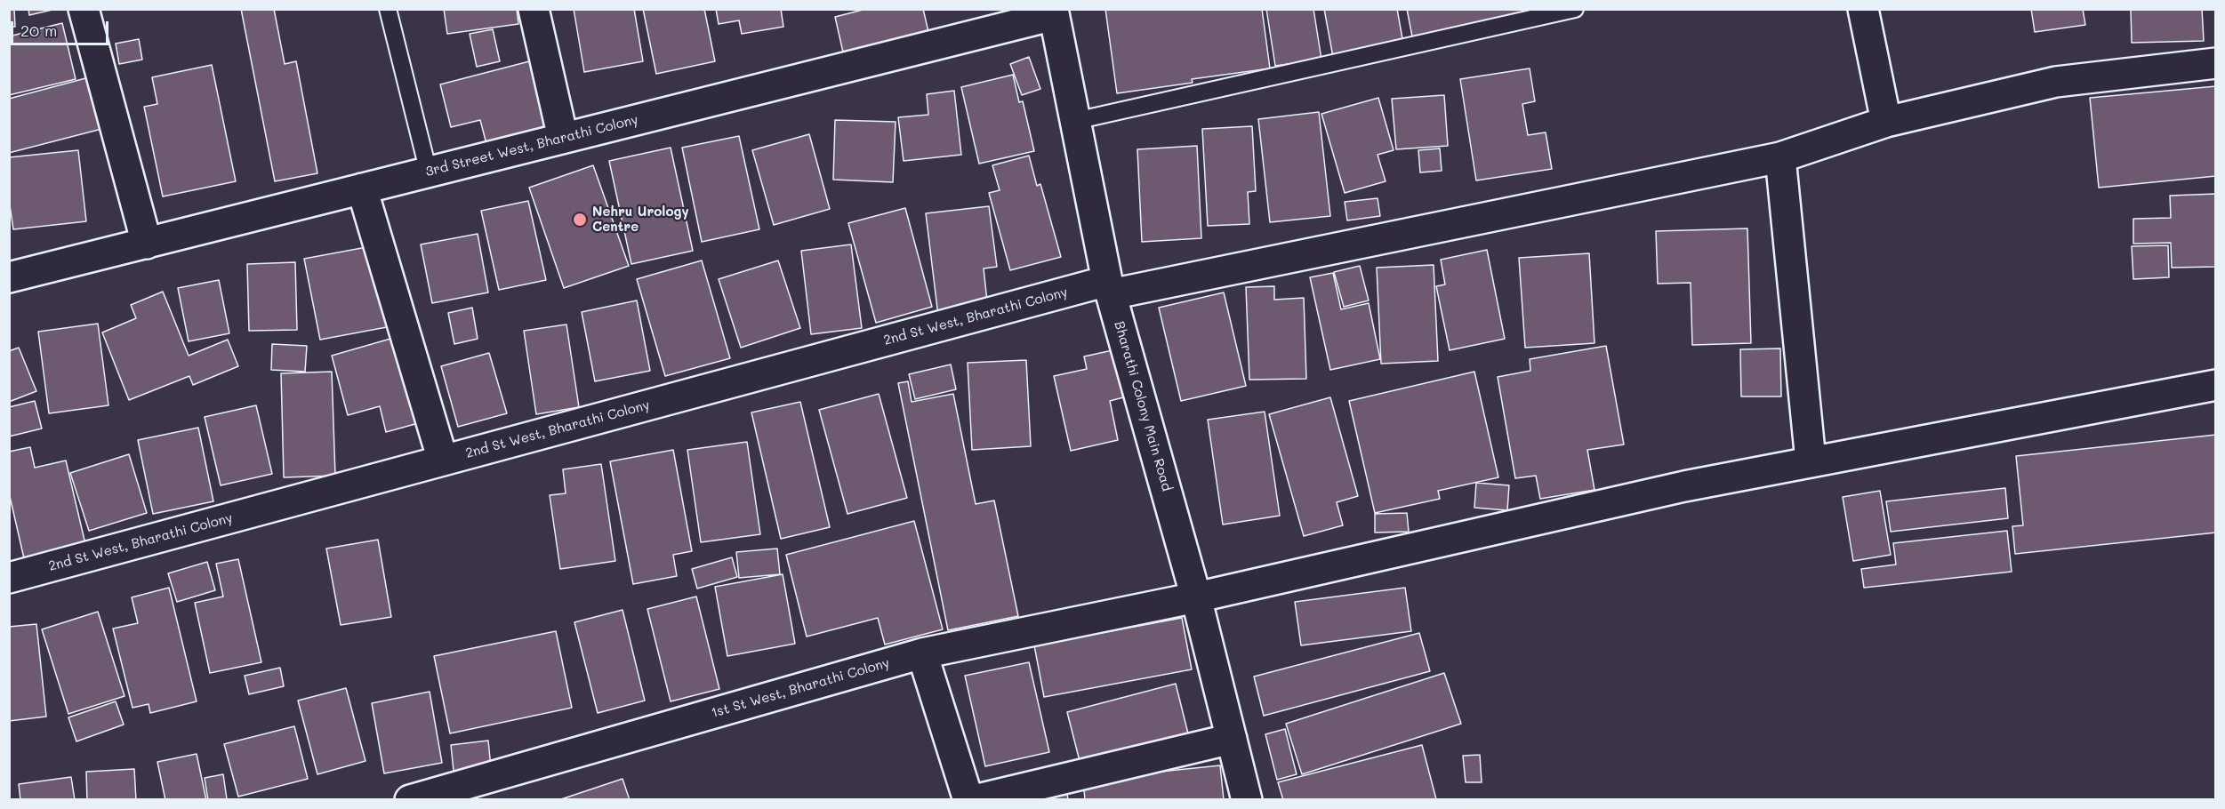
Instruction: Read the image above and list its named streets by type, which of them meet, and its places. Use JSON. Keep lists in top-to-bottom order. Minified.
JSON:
{"streets":{"street":["3rd Street West, Bharathi Colony","2nd St West, Bharathi Colony","Bharathi Colony Main Road","1st St West, Bharathi Colony"]},"crossings":[["3rd Street West, Bharathi Colony","Bharathi Colony Main Road"],["2nd St West, Bharathi Colony","Bharathi Colony Main Road"],["Bharathi Colony Main Road","1st St West, Bharathi Colony"]],"places":["Nehru Urology Centre"],"scale_bar":"20 m"}
